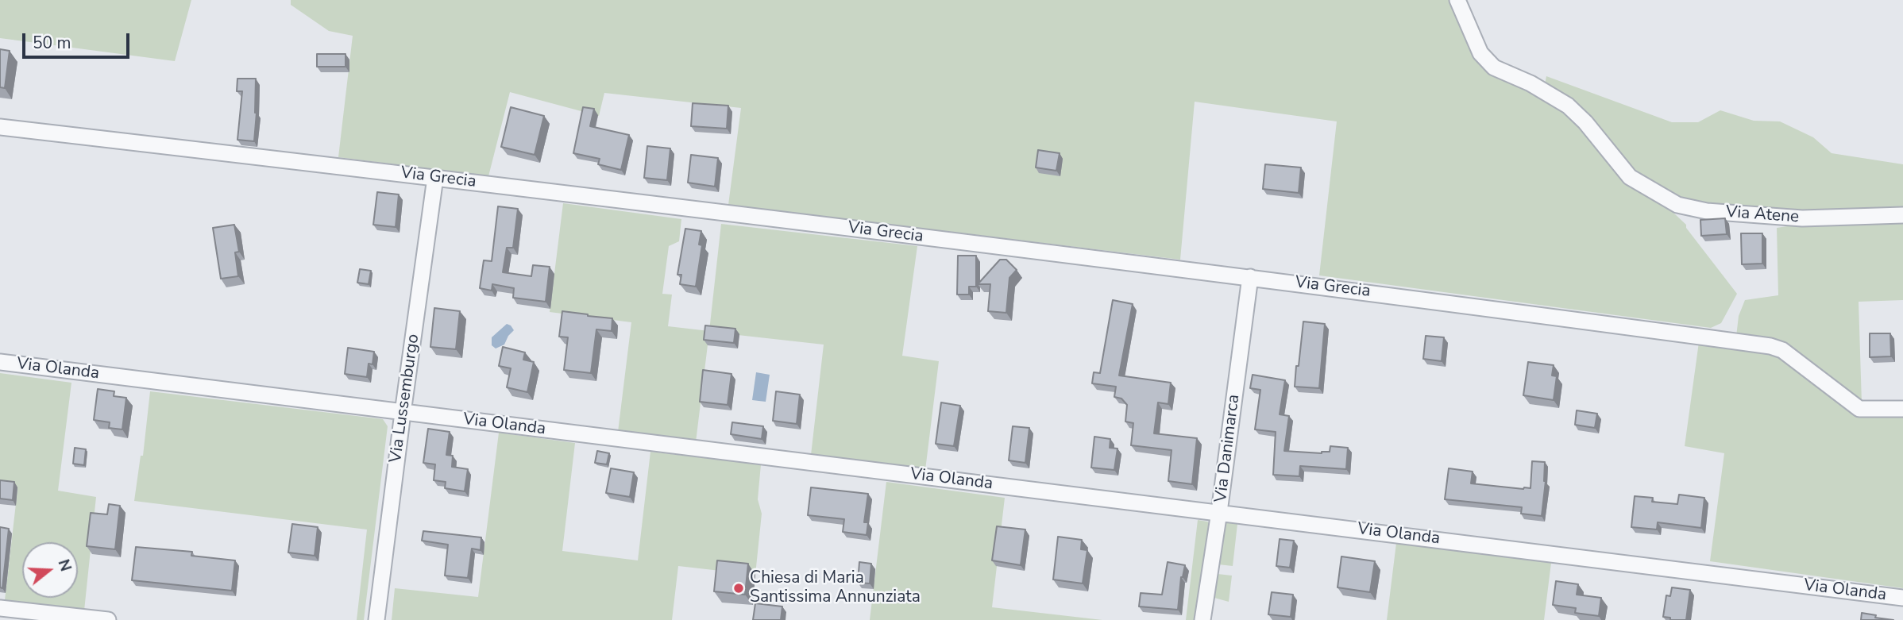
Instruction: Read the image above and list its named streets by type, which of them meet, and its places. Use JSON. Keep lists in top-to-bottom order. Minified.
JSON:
{"streets":{"street":["Via Grecia","Via Atene","Via Olanda","Via Lussemburgo","Via Danimarca"]},"crossings":[["Via Grecia","Via Lussemburgo"],["Via Grecia","Via Danimarca"],["Via Olanda","Via Lussemburgo"],["Via Olanda","Via Danimarca"]],"places":["Chiesa di Maria Santissima Annunziata"],"scale_bar":"50 m","north":"right"}
